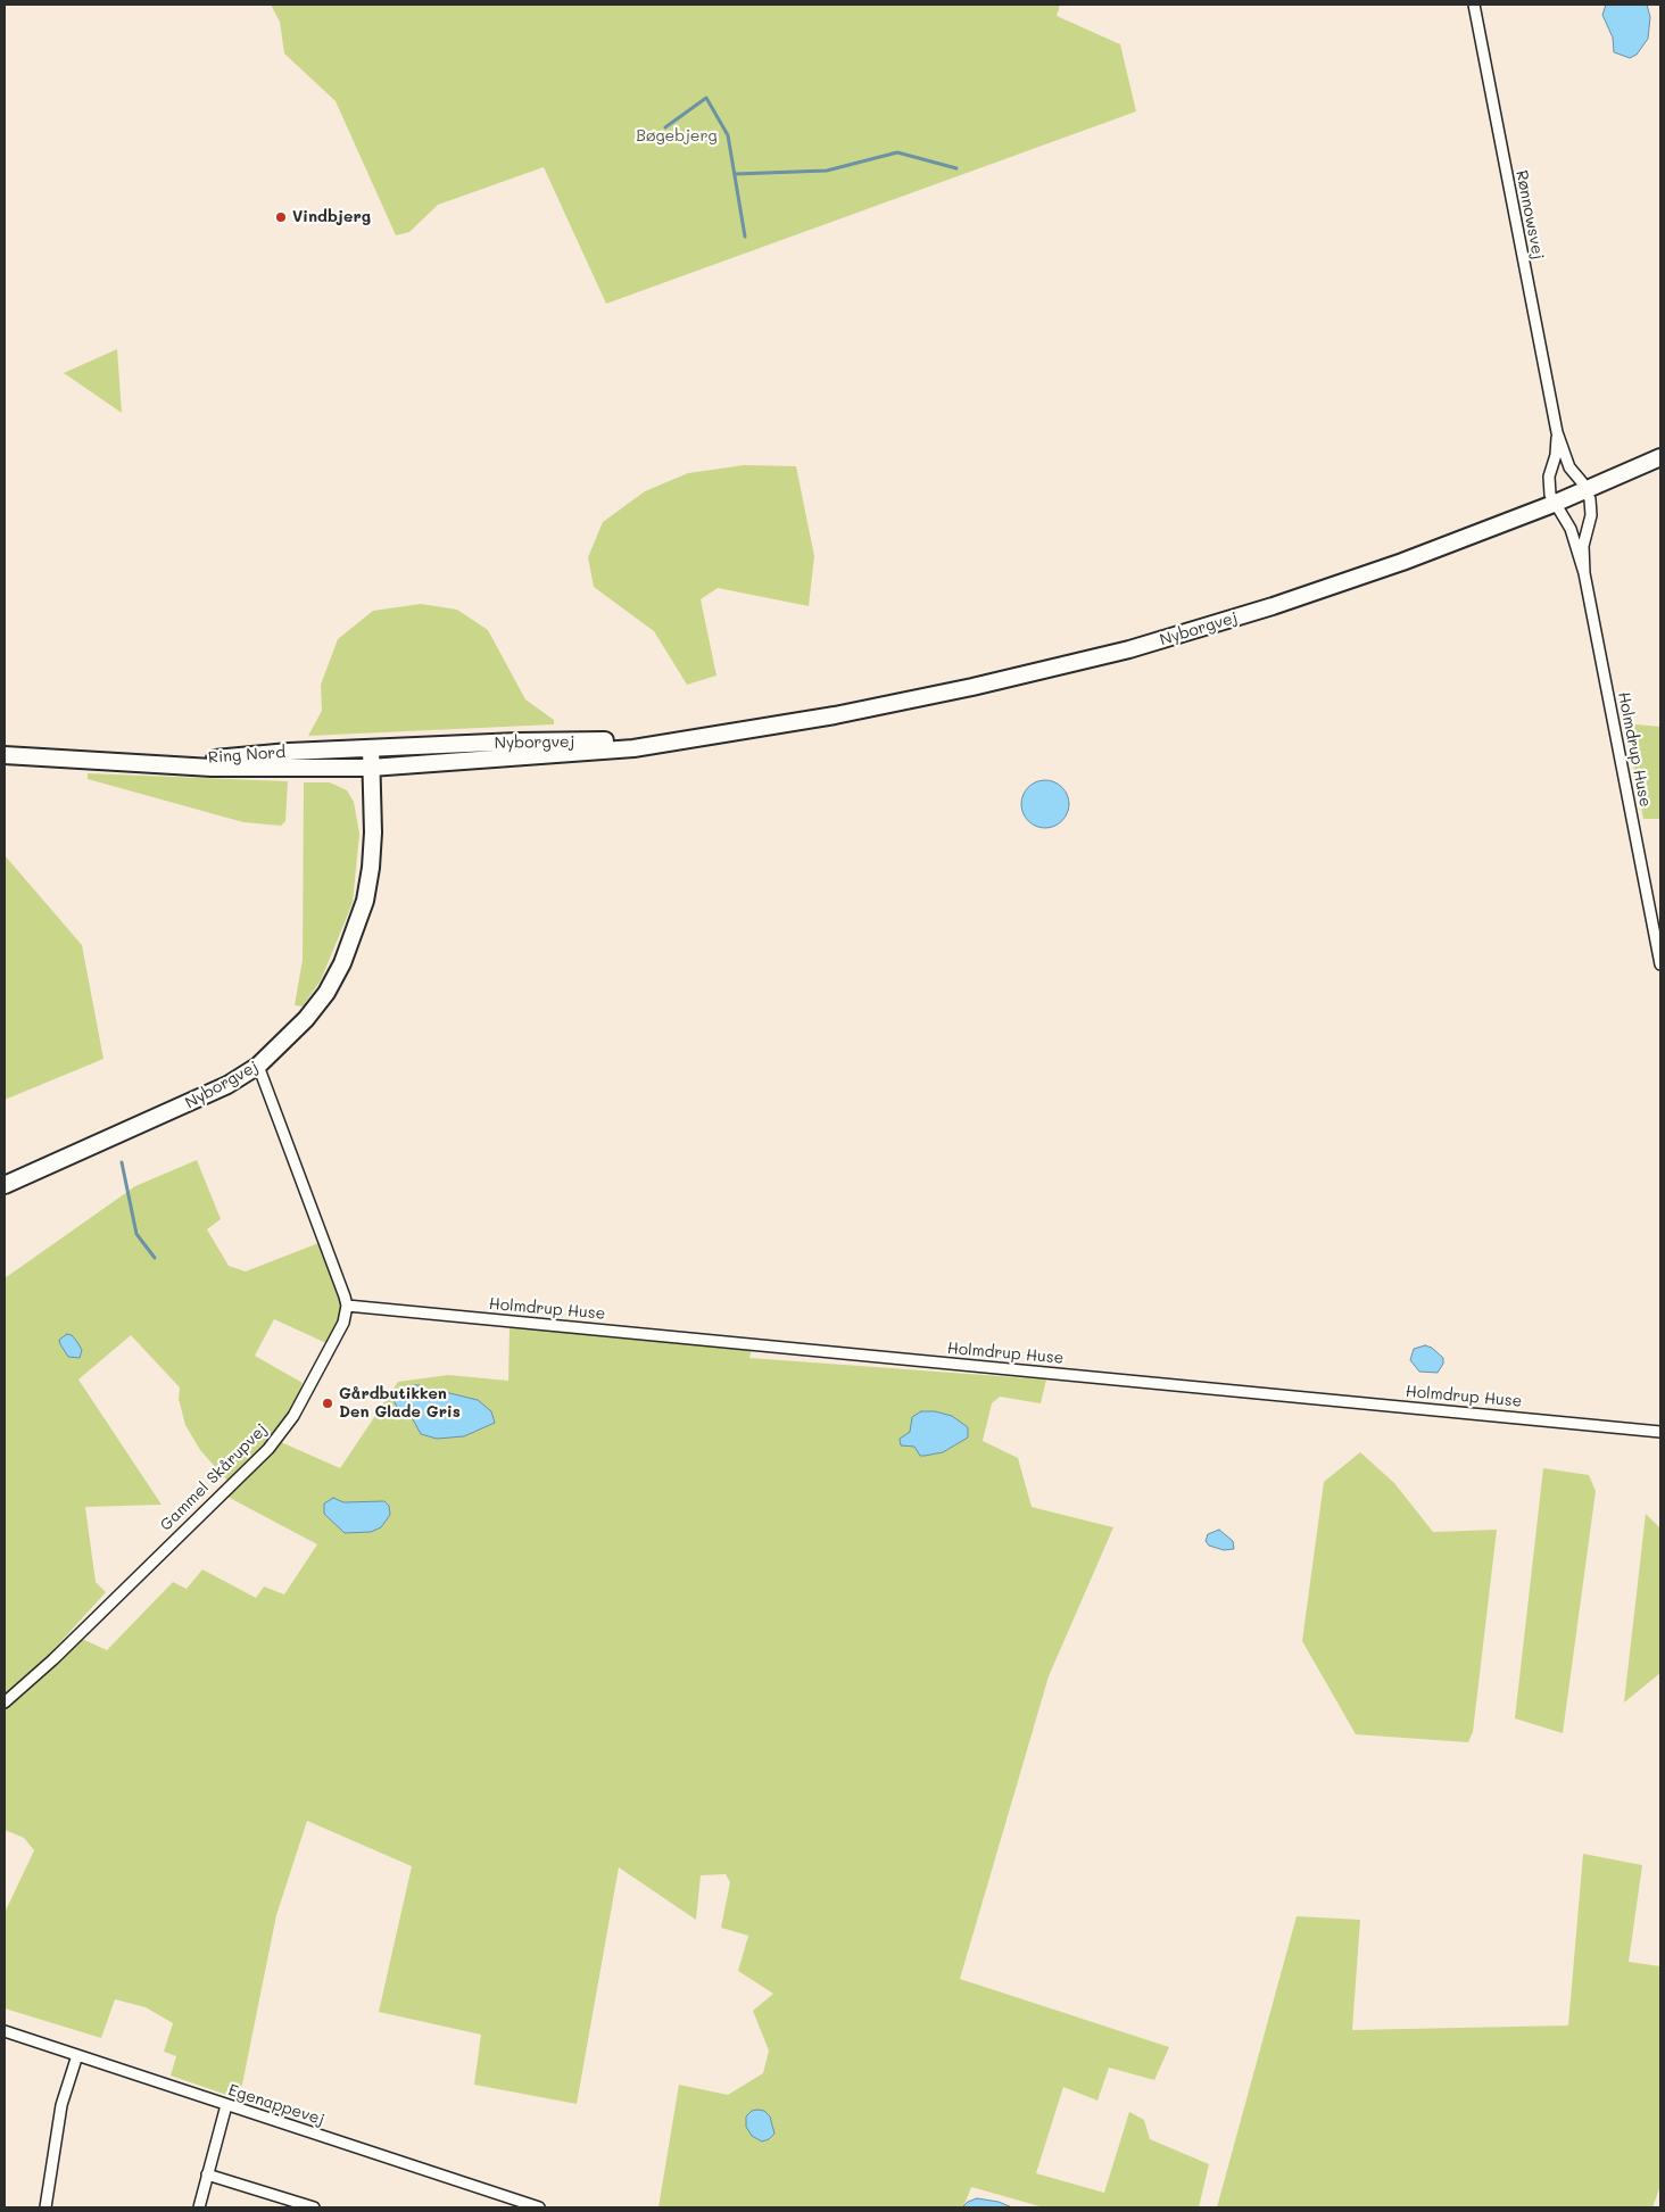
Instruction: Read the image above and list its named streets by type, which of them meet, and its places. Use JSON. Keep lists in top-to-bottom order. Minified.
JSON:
{"streets":{"main road":["Nyborgvej","Ring Nord"],"street":["Rønnowsvej","Holmdrup Huse","Gammel Skårupvej","Egenappevej"]},"crossings":[["Rønnowsvej","Nyborgvej"],["Rønnowsvej","Holmdrup Huse"],["Nyborgvej","Holmdrup Huse"],["Nyborgvej","Ring Nord"],["Holmdrup Huse","Gammel Skårupvej"]],"parks":["Bøgebjerg"],"places":["Vindbjerg","Gårdbutikken Den Glade Gris"]}
